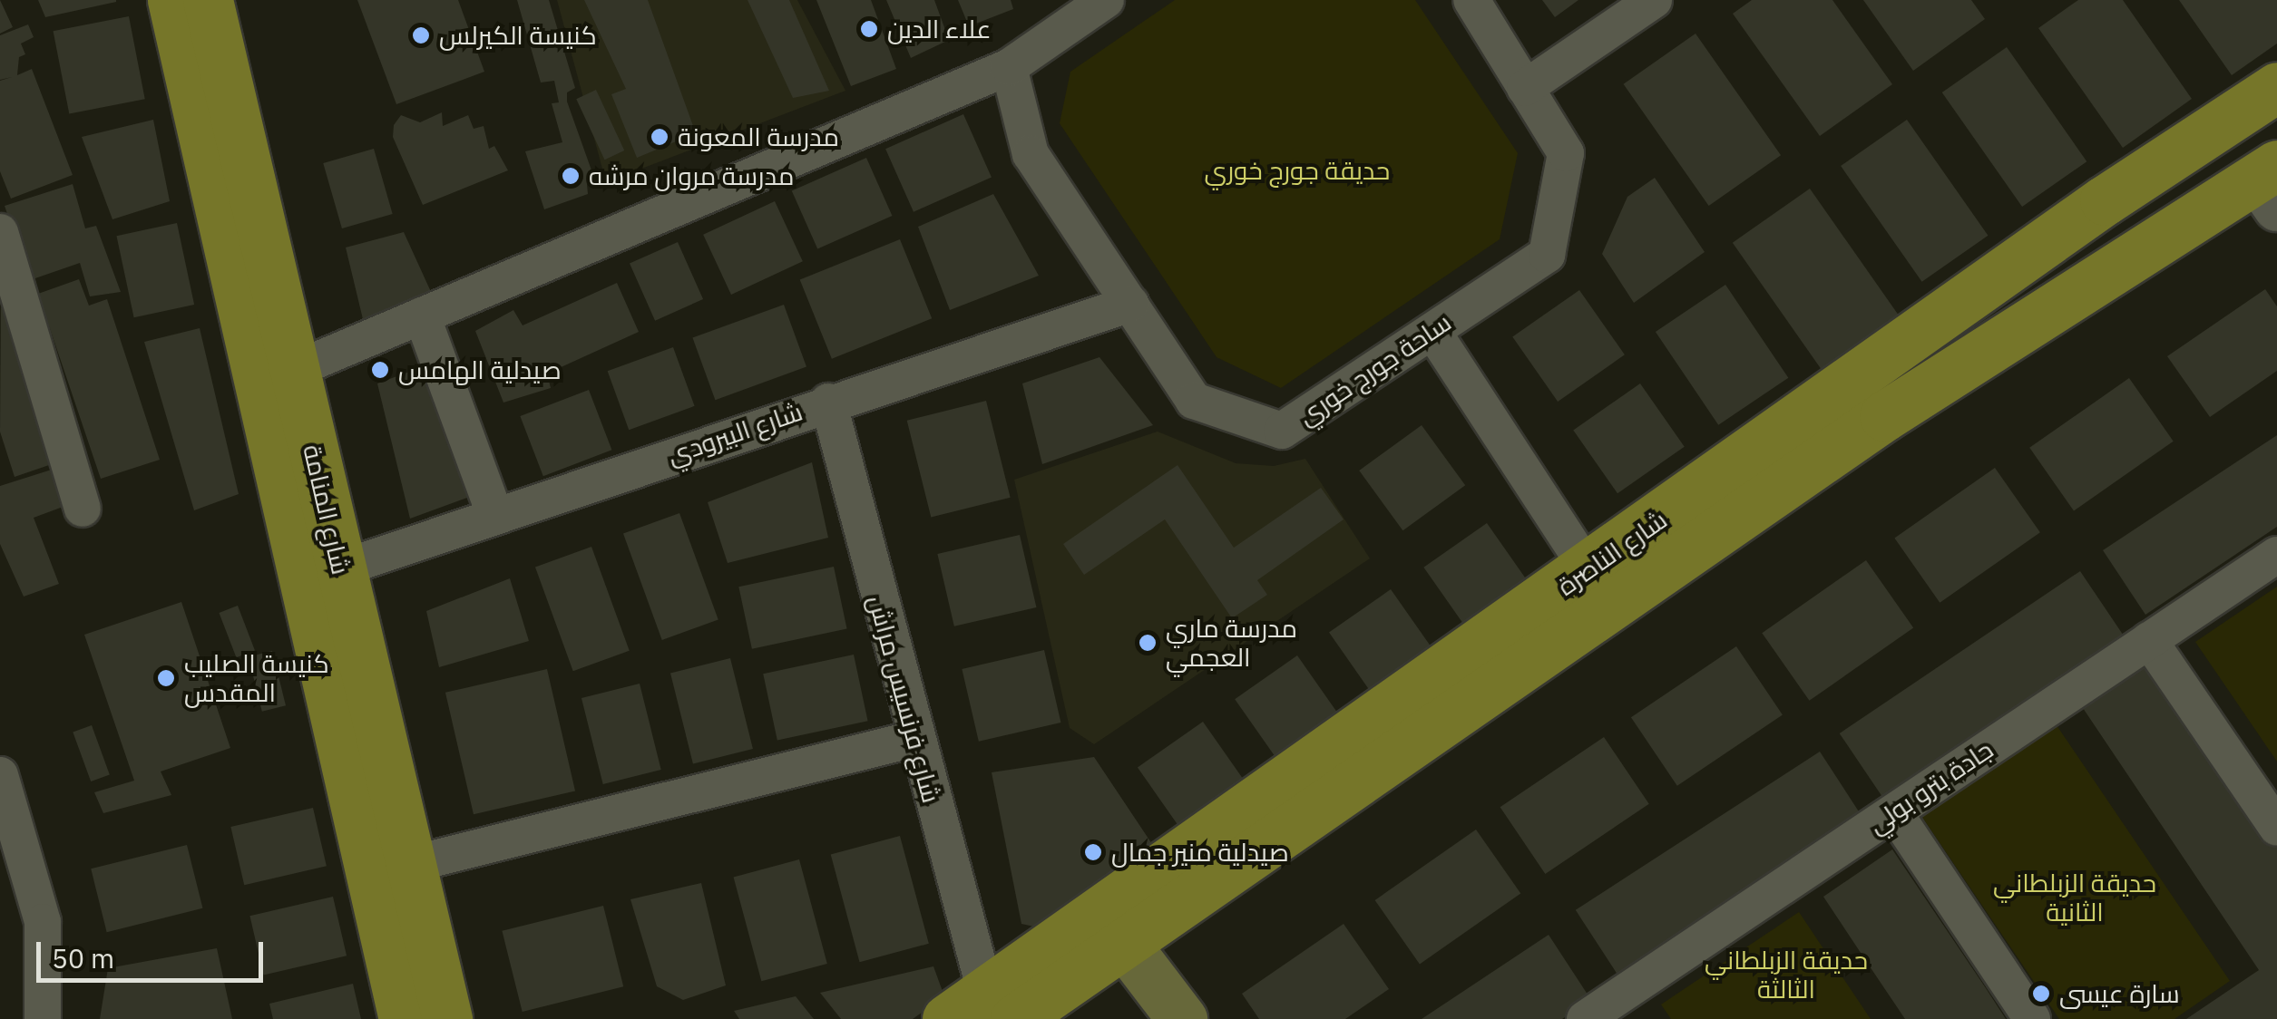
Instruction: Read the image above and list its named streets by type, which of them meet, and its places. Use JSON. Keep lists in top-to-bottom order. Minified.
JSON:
{"streets":{"main road":["شارع المنامة","شارع الناصرة"],"street":["ساحة جورج خوري","شارع البيرودي","شارع فرنسيس مراش","جادة بترو بولي"]},"crossings":[["ساحة جورج خوري","شارع البيرودي"],["شارع البيرودي","شارع المنامة"],["شارع البيرودي","شارع فرنسيس مراش"],["شارع الناصرة","شارع فرنسيس مراش"]],"parks":["حديقة جورج خوري","حديقة الزبلطاني الثانية","حديقة الزبلطاني الثالثة"],"places":["علاء الدين","كنيسة الكيرلس","مدرسة المعونة","مدرسة مروان مرشه","صيدلية الهامس","مدرسة ماري العجمي","كنيسة الصليب المقدس","صيدلية منير جمال","سارة عيسى"],"scale_bar":"50 m"}
